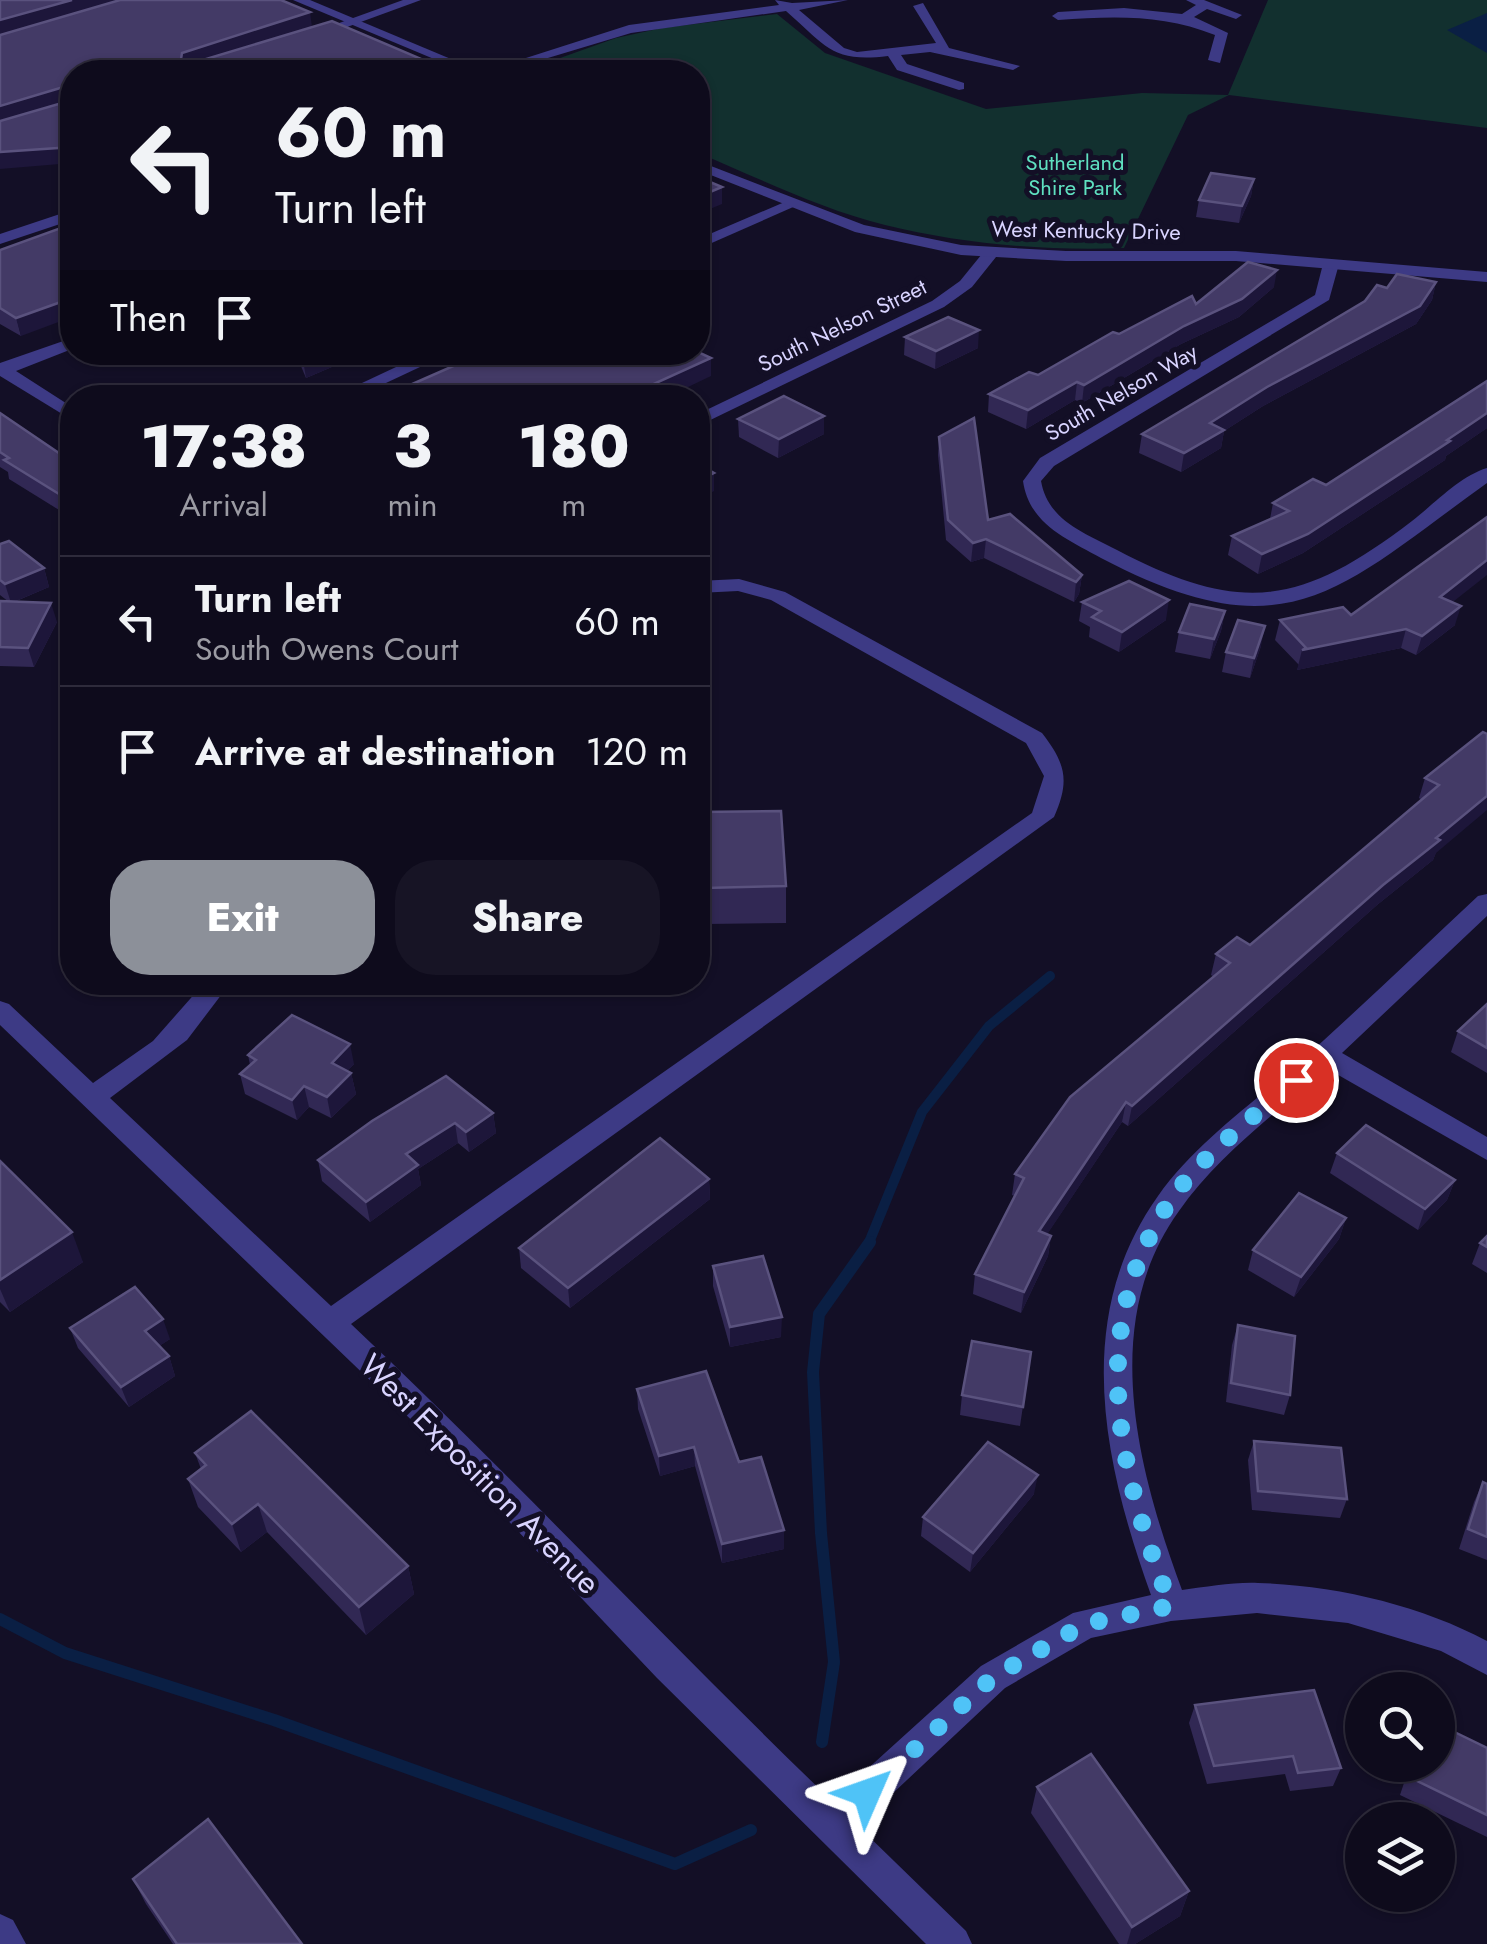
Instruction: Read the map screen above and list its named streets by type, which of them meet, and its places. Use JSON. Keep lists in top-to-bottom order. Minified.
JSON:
{"streets":{"street":["West Kentucky Drive","South Nelson Street","South Nelson Way","West Exposition Avenue"]},"crossings":[["West Kentucky Drive","South Nelson Street"],["West Kentucky Drive","South Nelson Way"]],"parks":["Sutherland Shire Park"],"page":{"turn":["60 m","Turn left"],"then":"Then","eta":["17:38","Arrival","3","min","180","m"],"list":[{"name":"Turn left","note":"South Owens Court","value":"60 m"},{"name":"Arrive at destination","value":"120 m"}],"buttons":["Exit","Share"]}}
